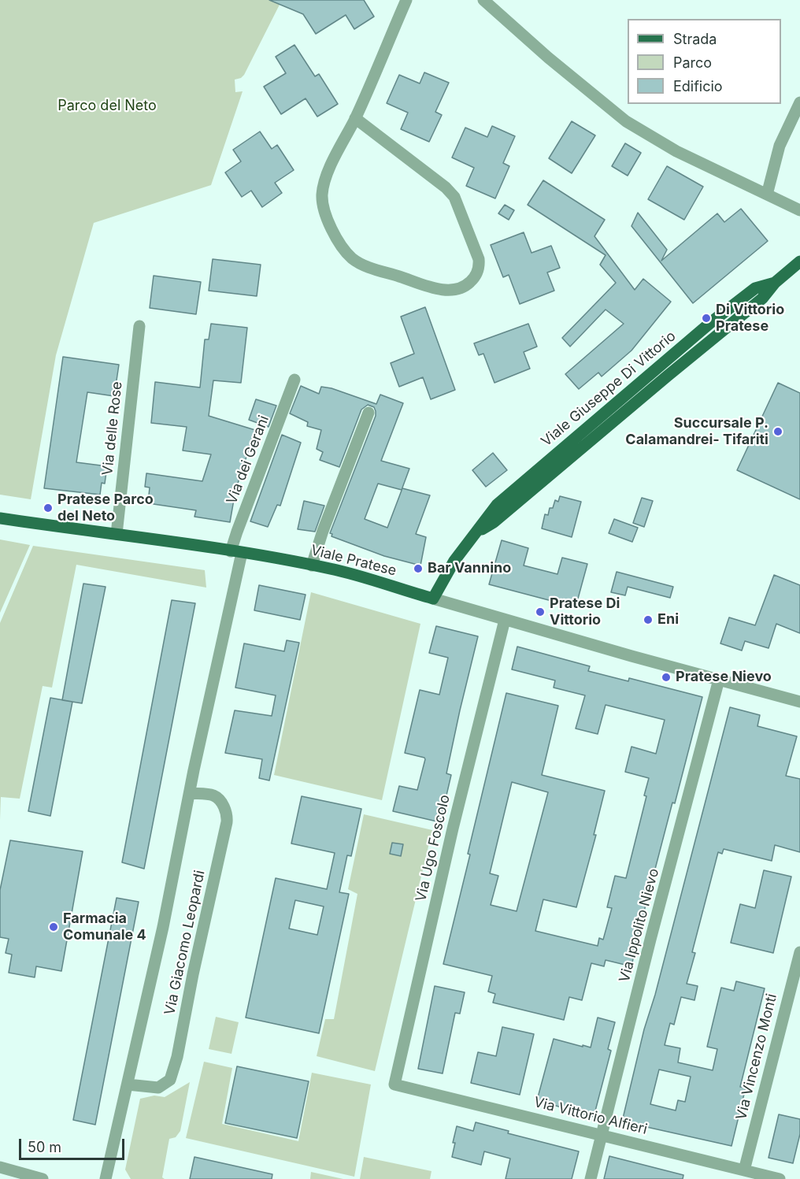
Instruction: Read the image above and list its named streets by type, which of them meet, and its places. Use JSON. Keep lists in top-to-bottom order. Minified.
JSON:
{"streets":{"main road":["Viale Giuseppe Di Vittorio","Viale Pratese"],"street":["Via delle Rose","Via dei Gerani","Via Ugo Foscolo","Via Ippolito Nievo","Via Giacomo Leopardi","Via Vincenzo Monti","Via Vittorio Alfieri"]},"crossings":[["Viale Giuseppe Di Vittorio","Viale Pratese"],["Via delle Rose","Viale Pratese"],["Via dei Gerani","Viale Pratese"],["Via dei Gerani","Via Giacomo Leopardi"],["Viale Pratese","Via Ugo Foscolo"],["Viale Pratese","Via Ippolito Nievo"],["Viale Pratese","Via Giacomo Leopardi"],["Via Ugo Foscolo","Via Vittorio Alfieri"],["Via Ippolito Nievo","Via Vittorio Alfieri"],["Via Vincenzo Monti","Via Vittorio Alfieri"]],"parks":["Parco del Neto"],"places":["Di Vittorio Pratese","Succursale P. Calamandrei- Tifariti","Pratese Parco del Neto","Bar Vannino","Pratese Di Vittorio","Eni","Pratese Nievo","Farmacia Comunale 4"],"legend":["Strada","Parco","Edificio"],"scale_bar":"50 m"}
